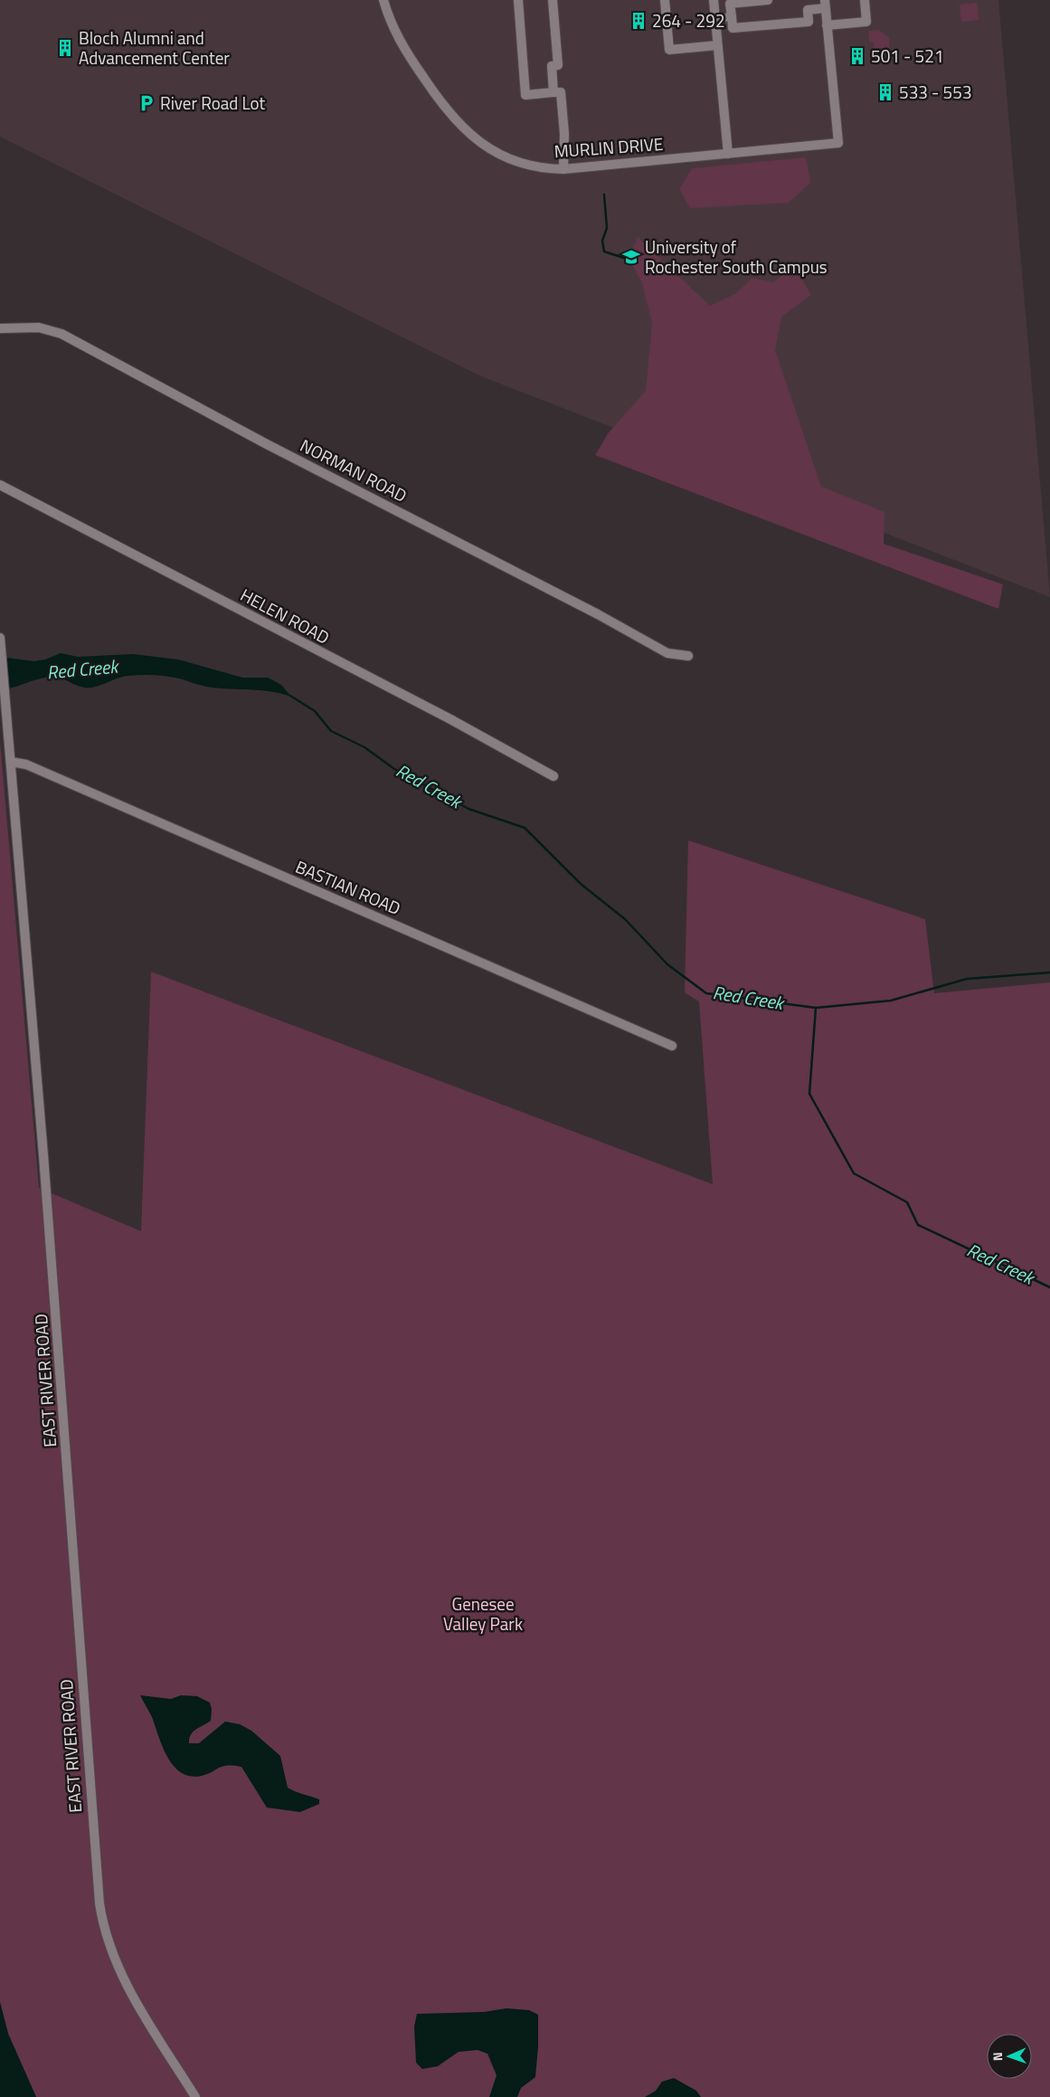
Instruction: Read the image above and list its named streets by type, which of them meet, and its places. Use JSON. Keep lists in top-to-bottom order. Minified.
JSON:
{"streets":{"street":["MURLIN DRIVE","NORMAN ROAD","HELEN ROAD","BASTIAN ROAD","EAST RIVER ROAD"]},"crossings":[["BASTIAN ROAD","EAST RIVER ROAD"]],"water":["Red Creek"],"parks":["Genesee Valley Park"],"places":{"building":["264 - 292","Bloch Alumni and Advancement Center","501 - 521","533 - 553"],"parking":["River Road Lot"],"school or university":["University of Rochester South Campus"]},"north":"left"}
